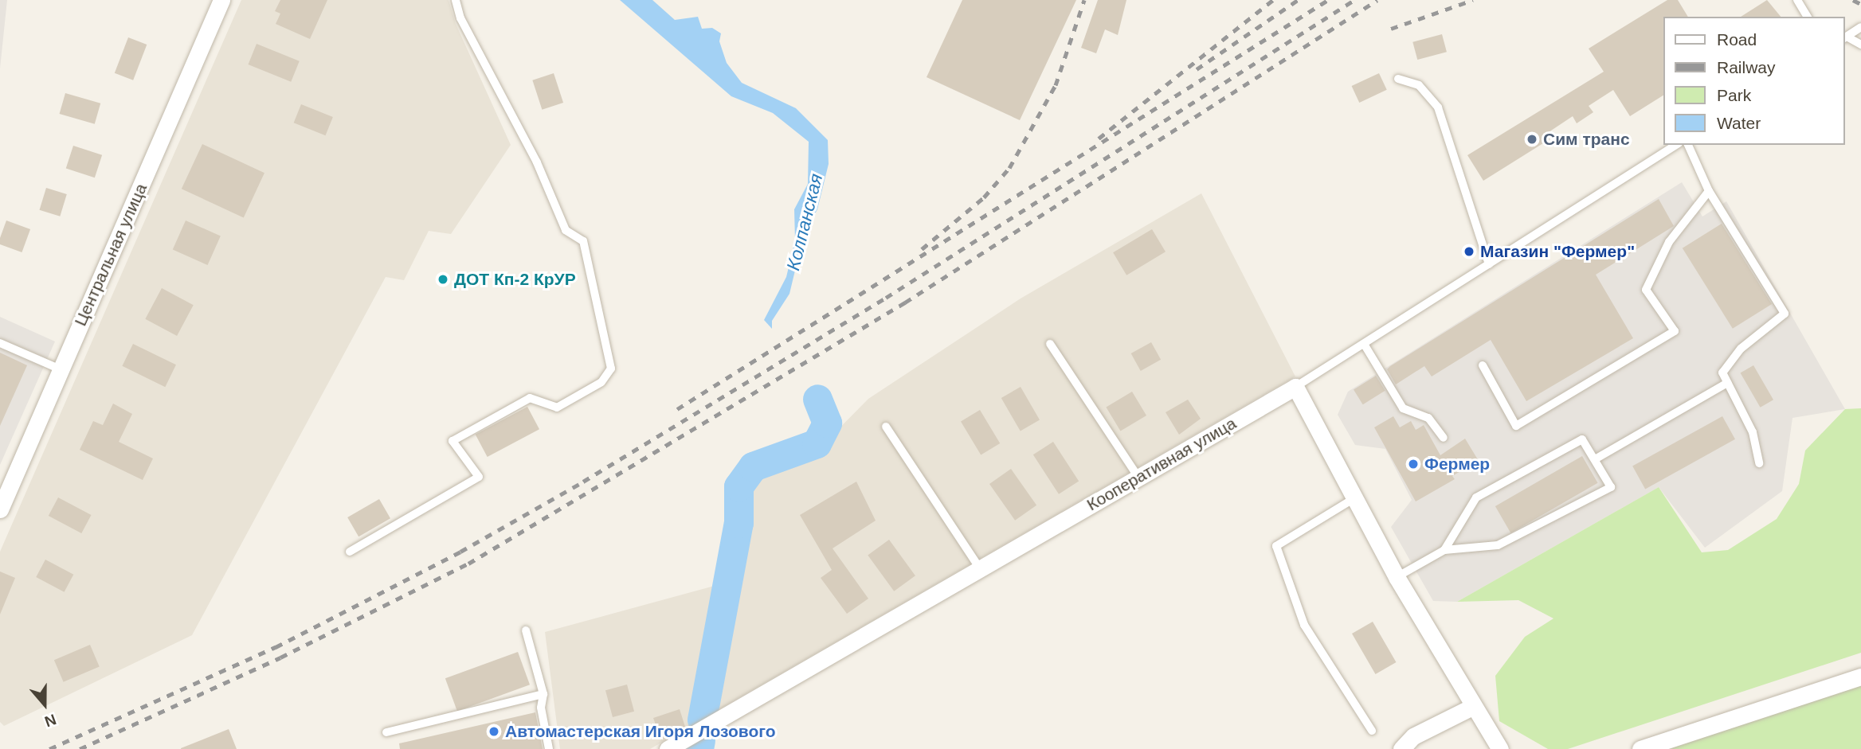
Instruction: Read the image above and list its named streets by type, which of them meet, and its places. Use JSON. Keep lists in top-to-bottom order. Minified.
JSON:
{"streets":{"street":["Центральная улица","Кооперативная улица"]},"water":["Колпанская"],"places":["Сим транс","Магазин \"Фермер\"","ДОТ Кп-2 КрУР","Фермер","Автомастерская Игоря Лозового"],"legend":["Road","Railway","Park","Water"],"north":"bottom"}
